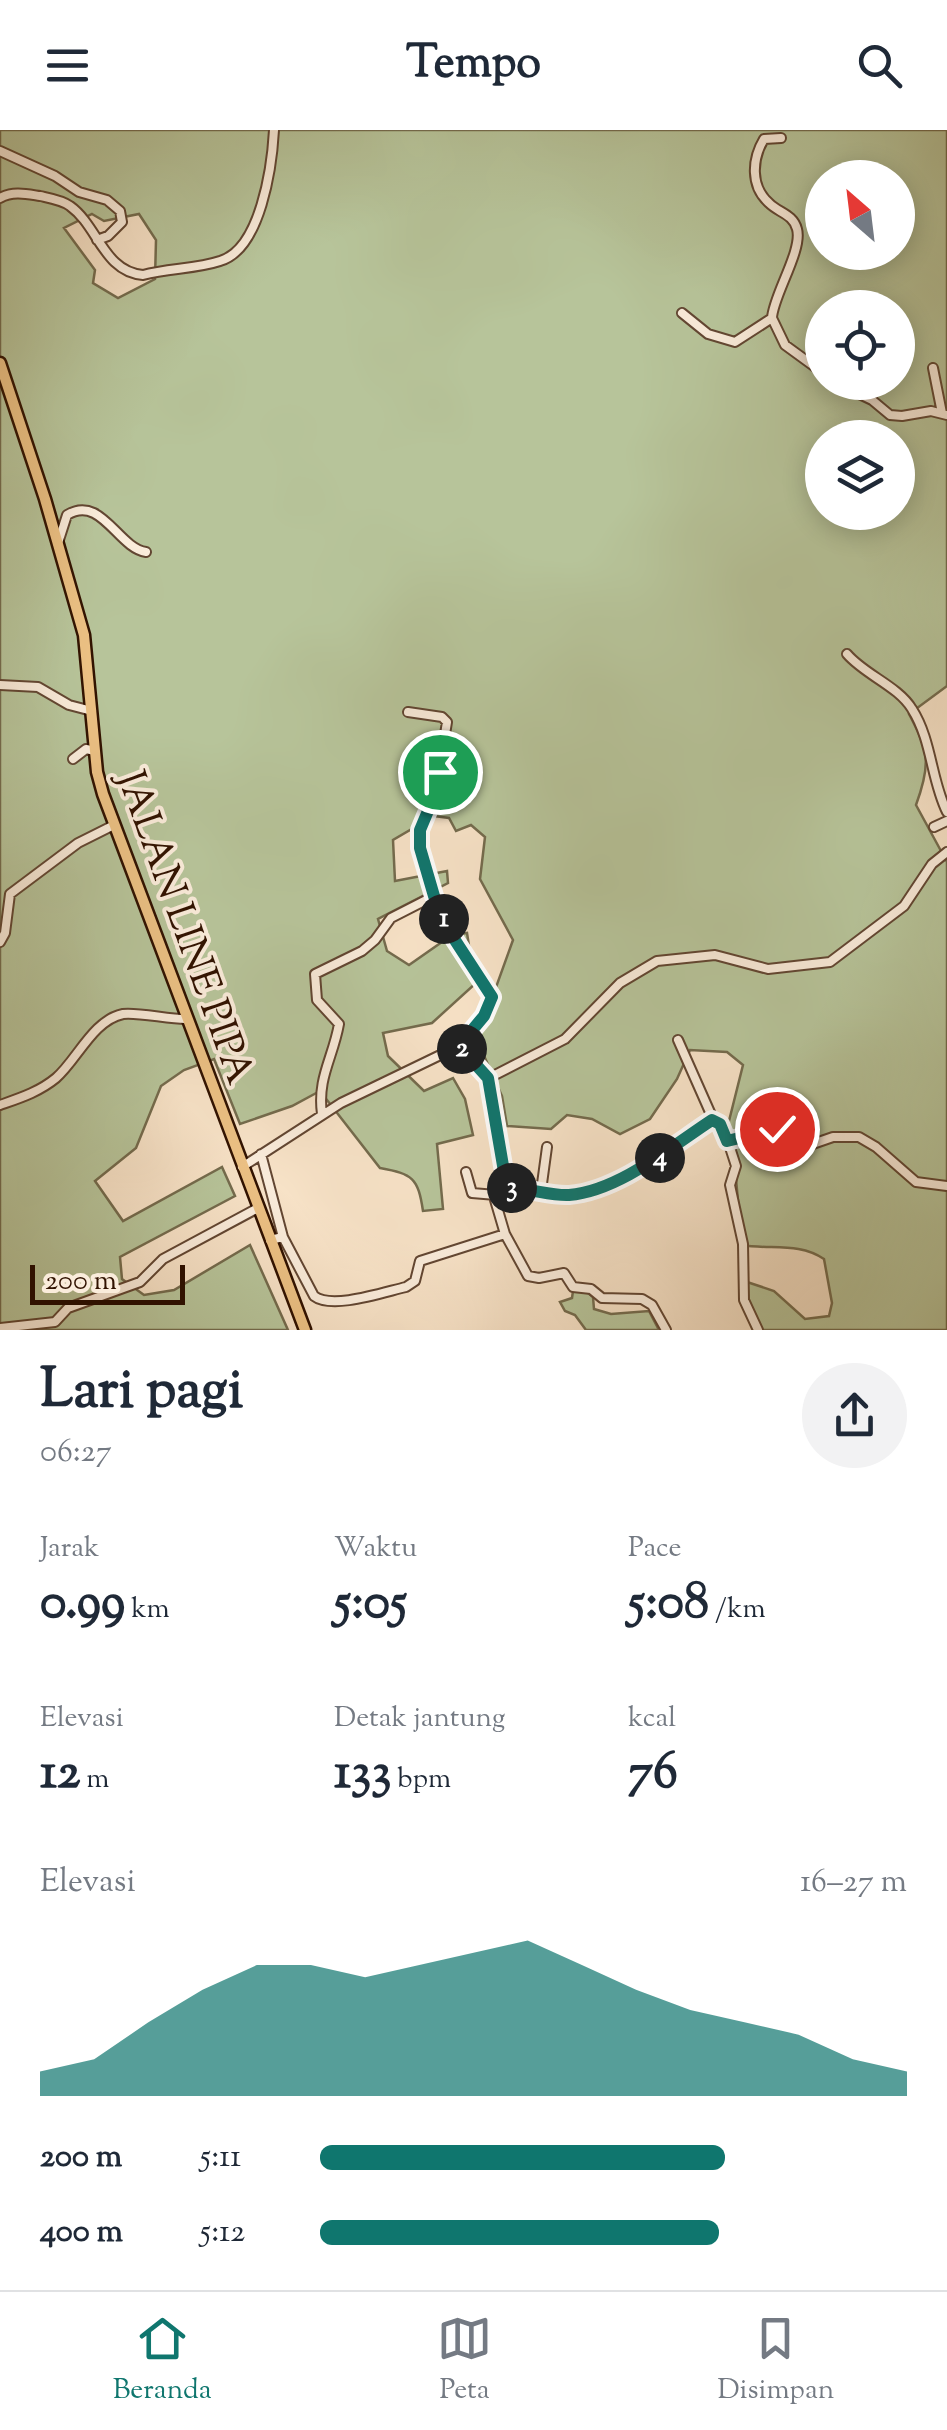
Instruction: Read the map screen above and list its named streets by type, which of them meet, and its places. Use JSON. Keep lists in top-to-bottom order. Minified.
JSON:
{"streets":{"main road":["JALAN LINE PIPA"]},"scale_bar":"200 m","north":"top left","page":{"header":"Tempo","pins":["1","2","4","3"],"scale":"200 m","heading":["Lari pagi","06:27"],"stats":[["Jarak","0.99 km"],["Waktu","5:05"],["Pace","5:08 /km"],["Elevasi","12 m"],["Detak jantung","133 bpm"],["kcal","76"]],"chart":["Elevasi","16–27 m"],"list":[{"name":"200 m","note":"5:11"},{"name":"400 m","note":"5:12"}],"tabs":["Beranda","Peta","Disimpan"]}}
